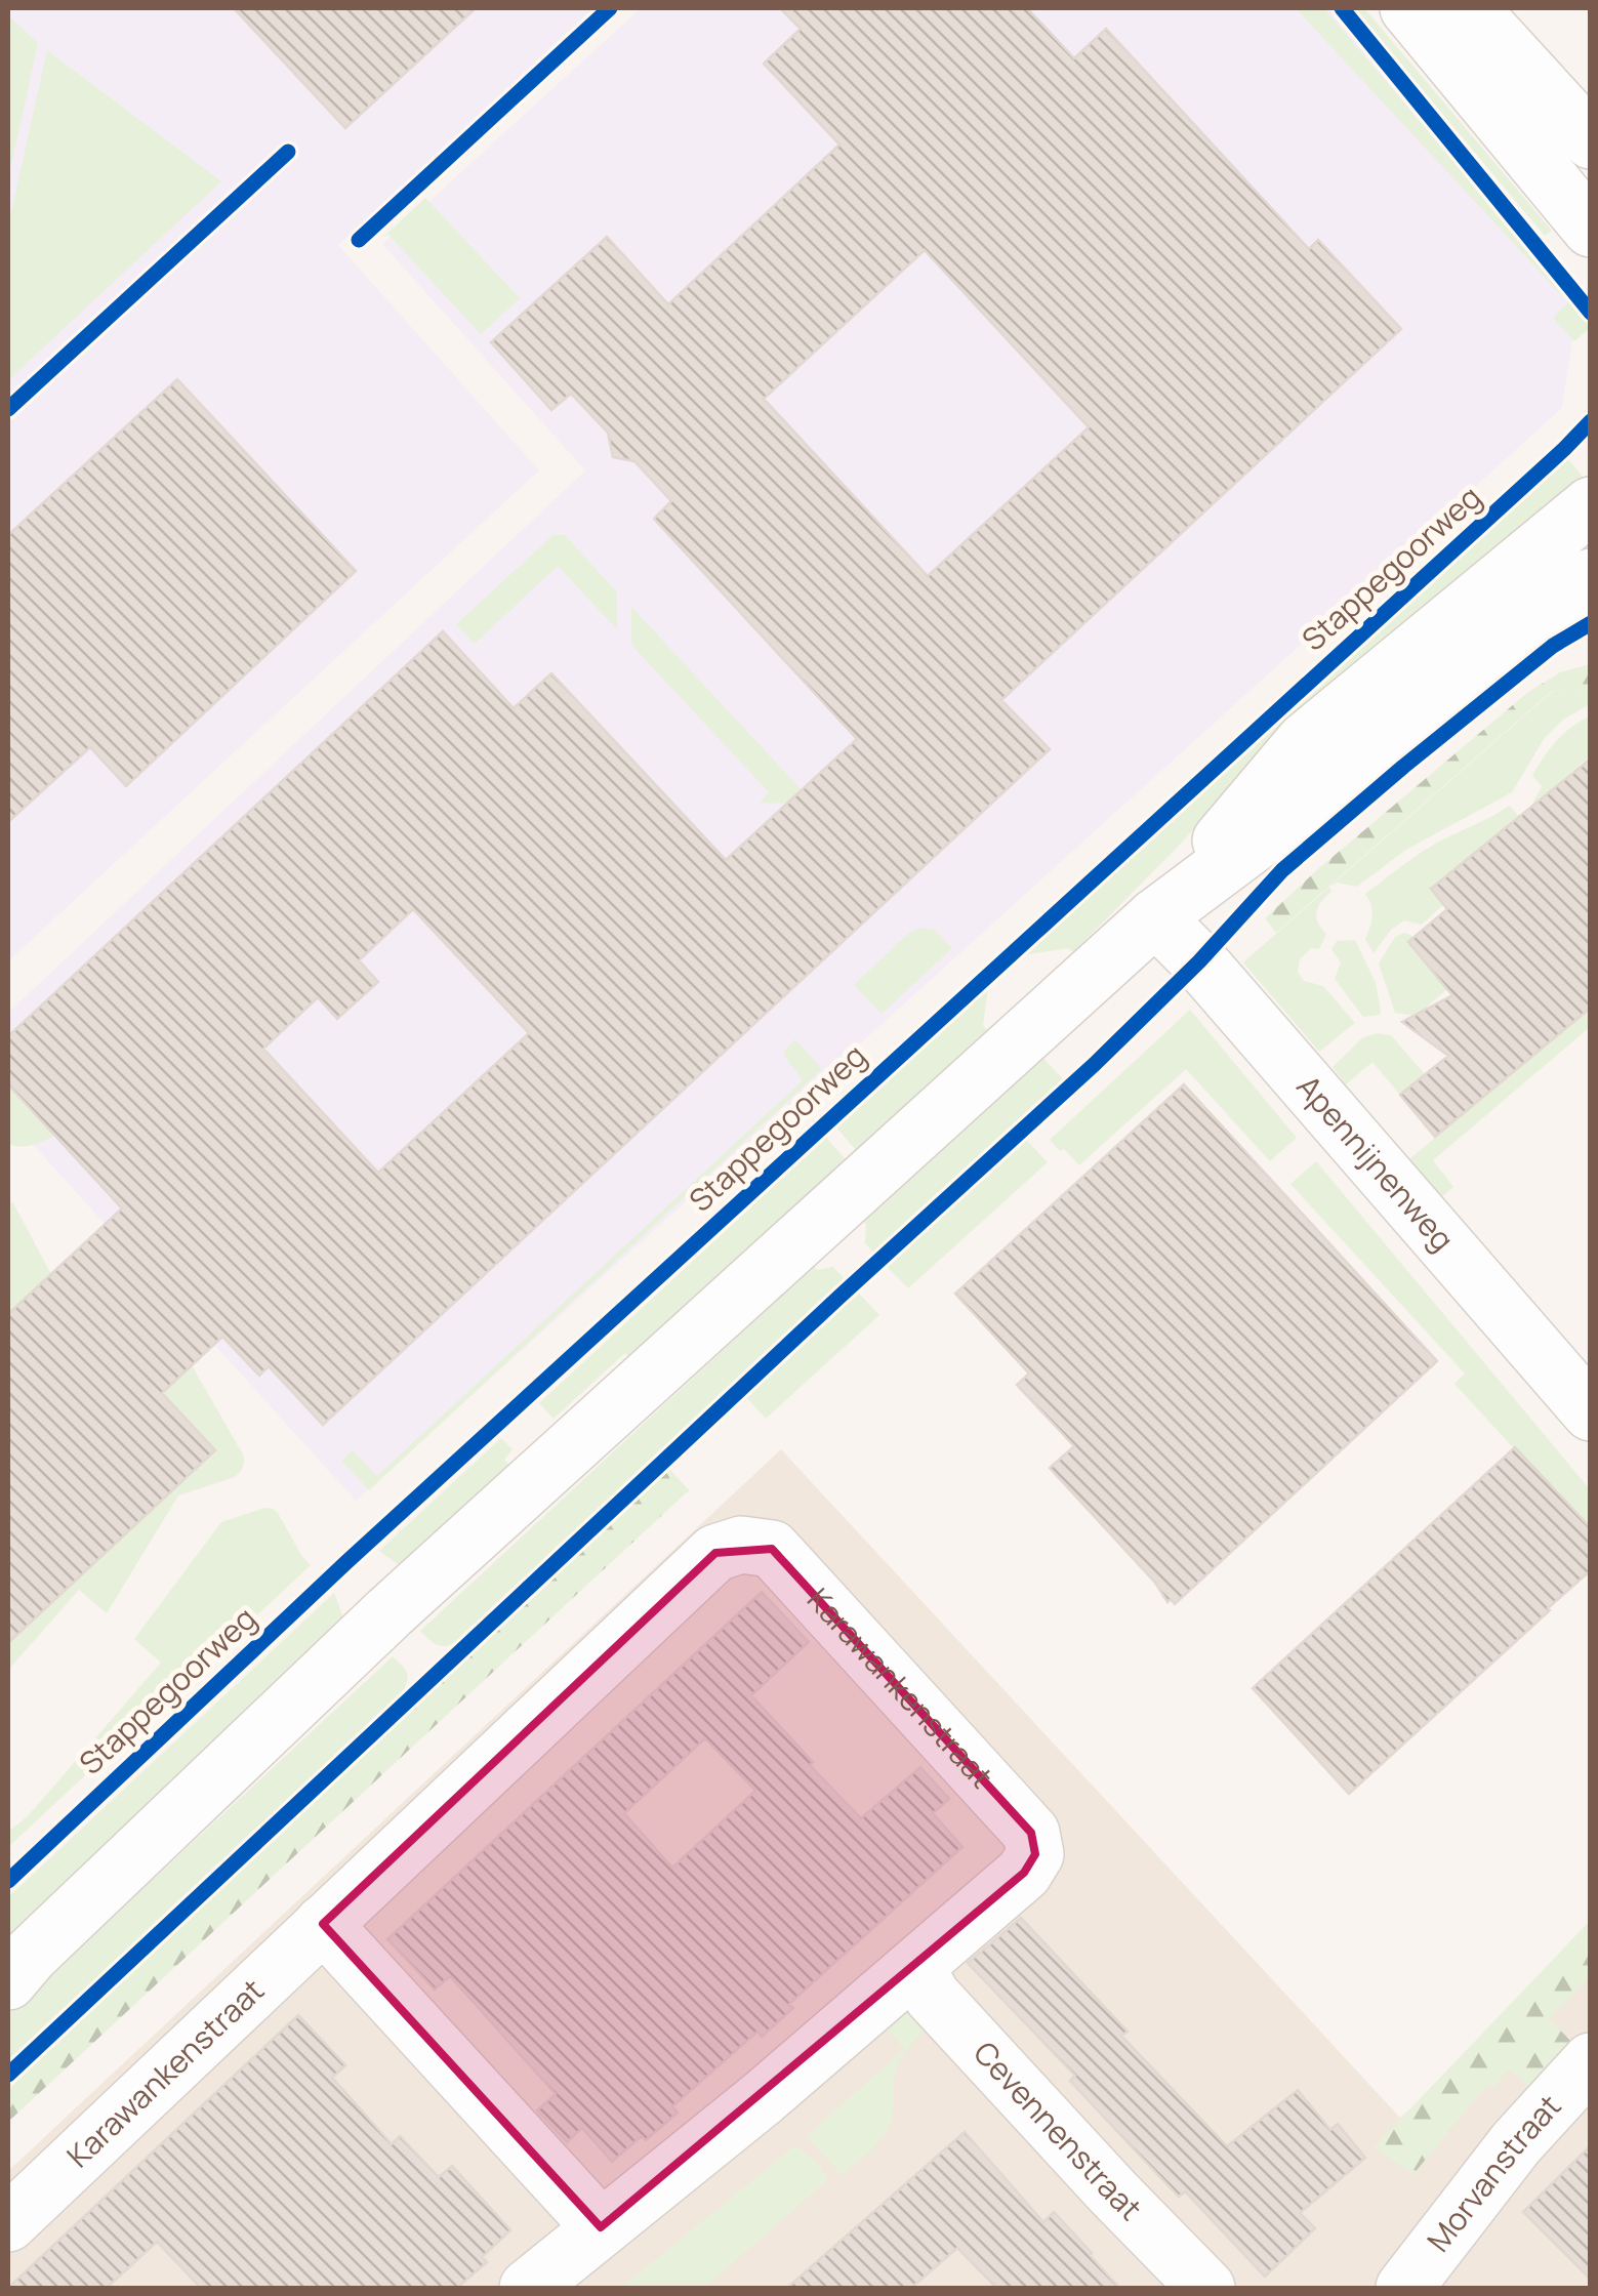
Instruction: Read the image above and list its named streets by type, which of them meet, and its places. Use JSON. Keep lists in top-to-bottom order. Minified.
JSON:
{"streets":{"street":["Apennijnenweg","Karawankenstraat","Cevennenstraat","Morvanstraat"],"cycle path":["Stappegoorweg"]},"crossings":[["Karawankenstraat","Cevennenstraat"]]}
